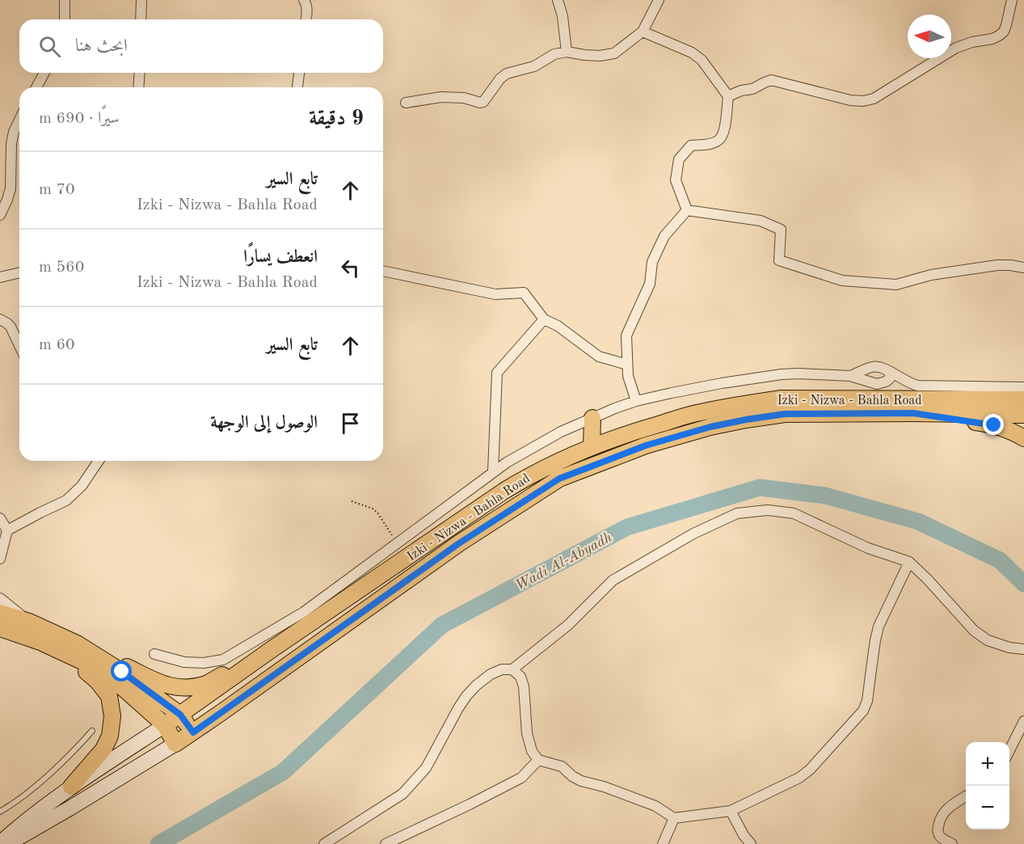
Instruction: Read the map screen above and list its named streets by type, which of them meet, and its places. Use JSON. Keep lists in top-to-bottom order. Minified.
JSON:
{"streets":{"main road":["Izki - Nizwa - Bahla Road"]},"water":["Wadi Al-Abyadh"],"north":"left","page":{"search":"ابحث هنا","heading":["9 دقيقة","سيرًا · 690 m"],"list":[["تابع السير","Izki - Nizwa - Bahla Road","70 m"],["انعطف يسارًا","Izki - Nizwa - Bahla Road","560 m"],["تابع السير","60 m"],"الوصول إلى الوجهة"],"map_buttons":["+","−"]}}
